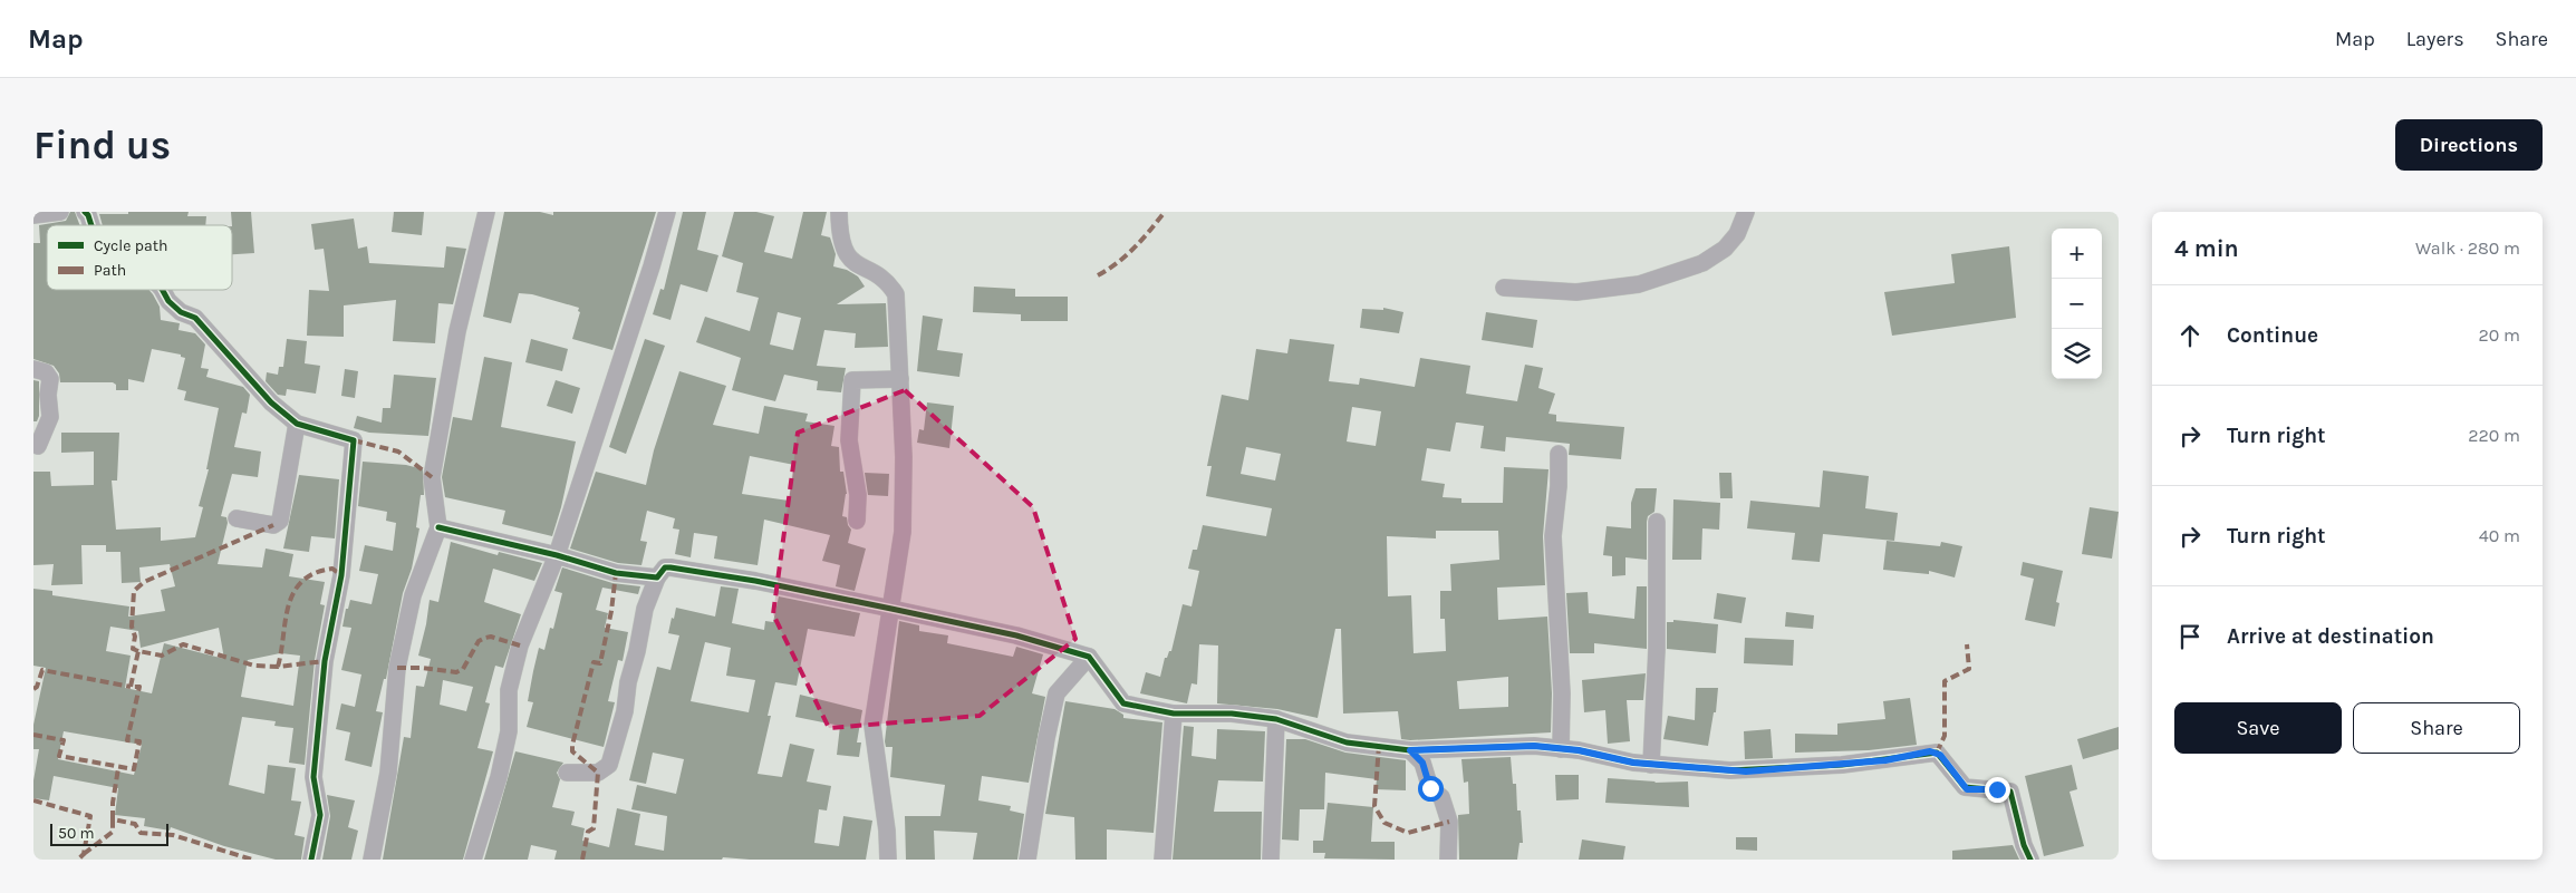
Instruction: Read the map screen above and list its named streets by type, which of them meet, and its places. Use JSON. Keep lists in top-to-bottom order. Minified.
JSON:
{"legend":["Cycle path","Path"],"scale_bar":"50 m","page":{"header":"Map","nav":["Map","Layers","Share"],"buttons":["Directions",["Save","Share"]],"title":"Find us","heading":["4 min","Walk · 280 m"],"map_buttons":["+","−"],"list":[["Continue","20 m"],["Turn right","220 m"],["Turn right","40 m"],"Arrive at destination"],"scale":"50 m"}}
